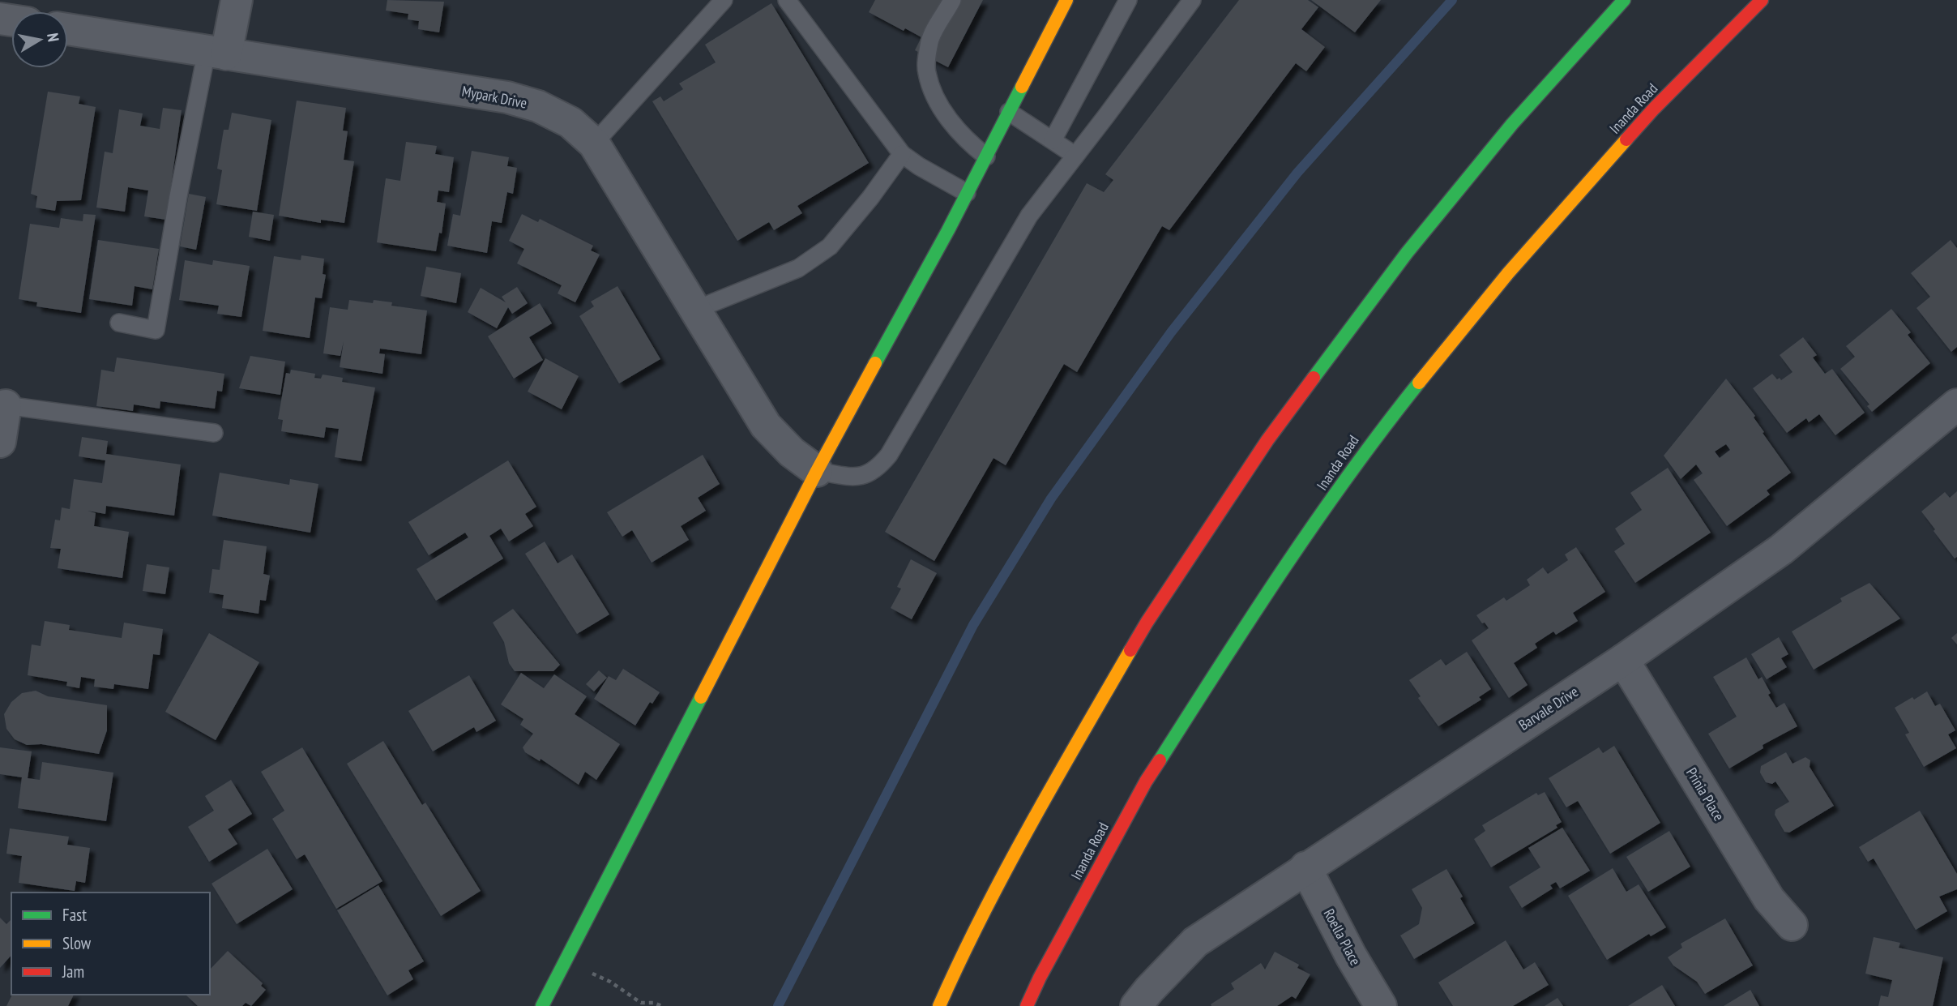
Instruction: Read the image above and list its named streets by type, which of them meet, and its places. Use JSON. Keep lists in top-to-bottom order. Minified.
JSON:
{"streets":{"main road":["Inanda Road"],"street":["Mypark Drive","Barvale Drive","Prinia Place","Roella Place"]},"crossings":[["Barvale Drive","Prinia Place"],["Barvale Drive","Roella Place"]],"legend":["Fast","Slow","Jam"],"north":"right"}
